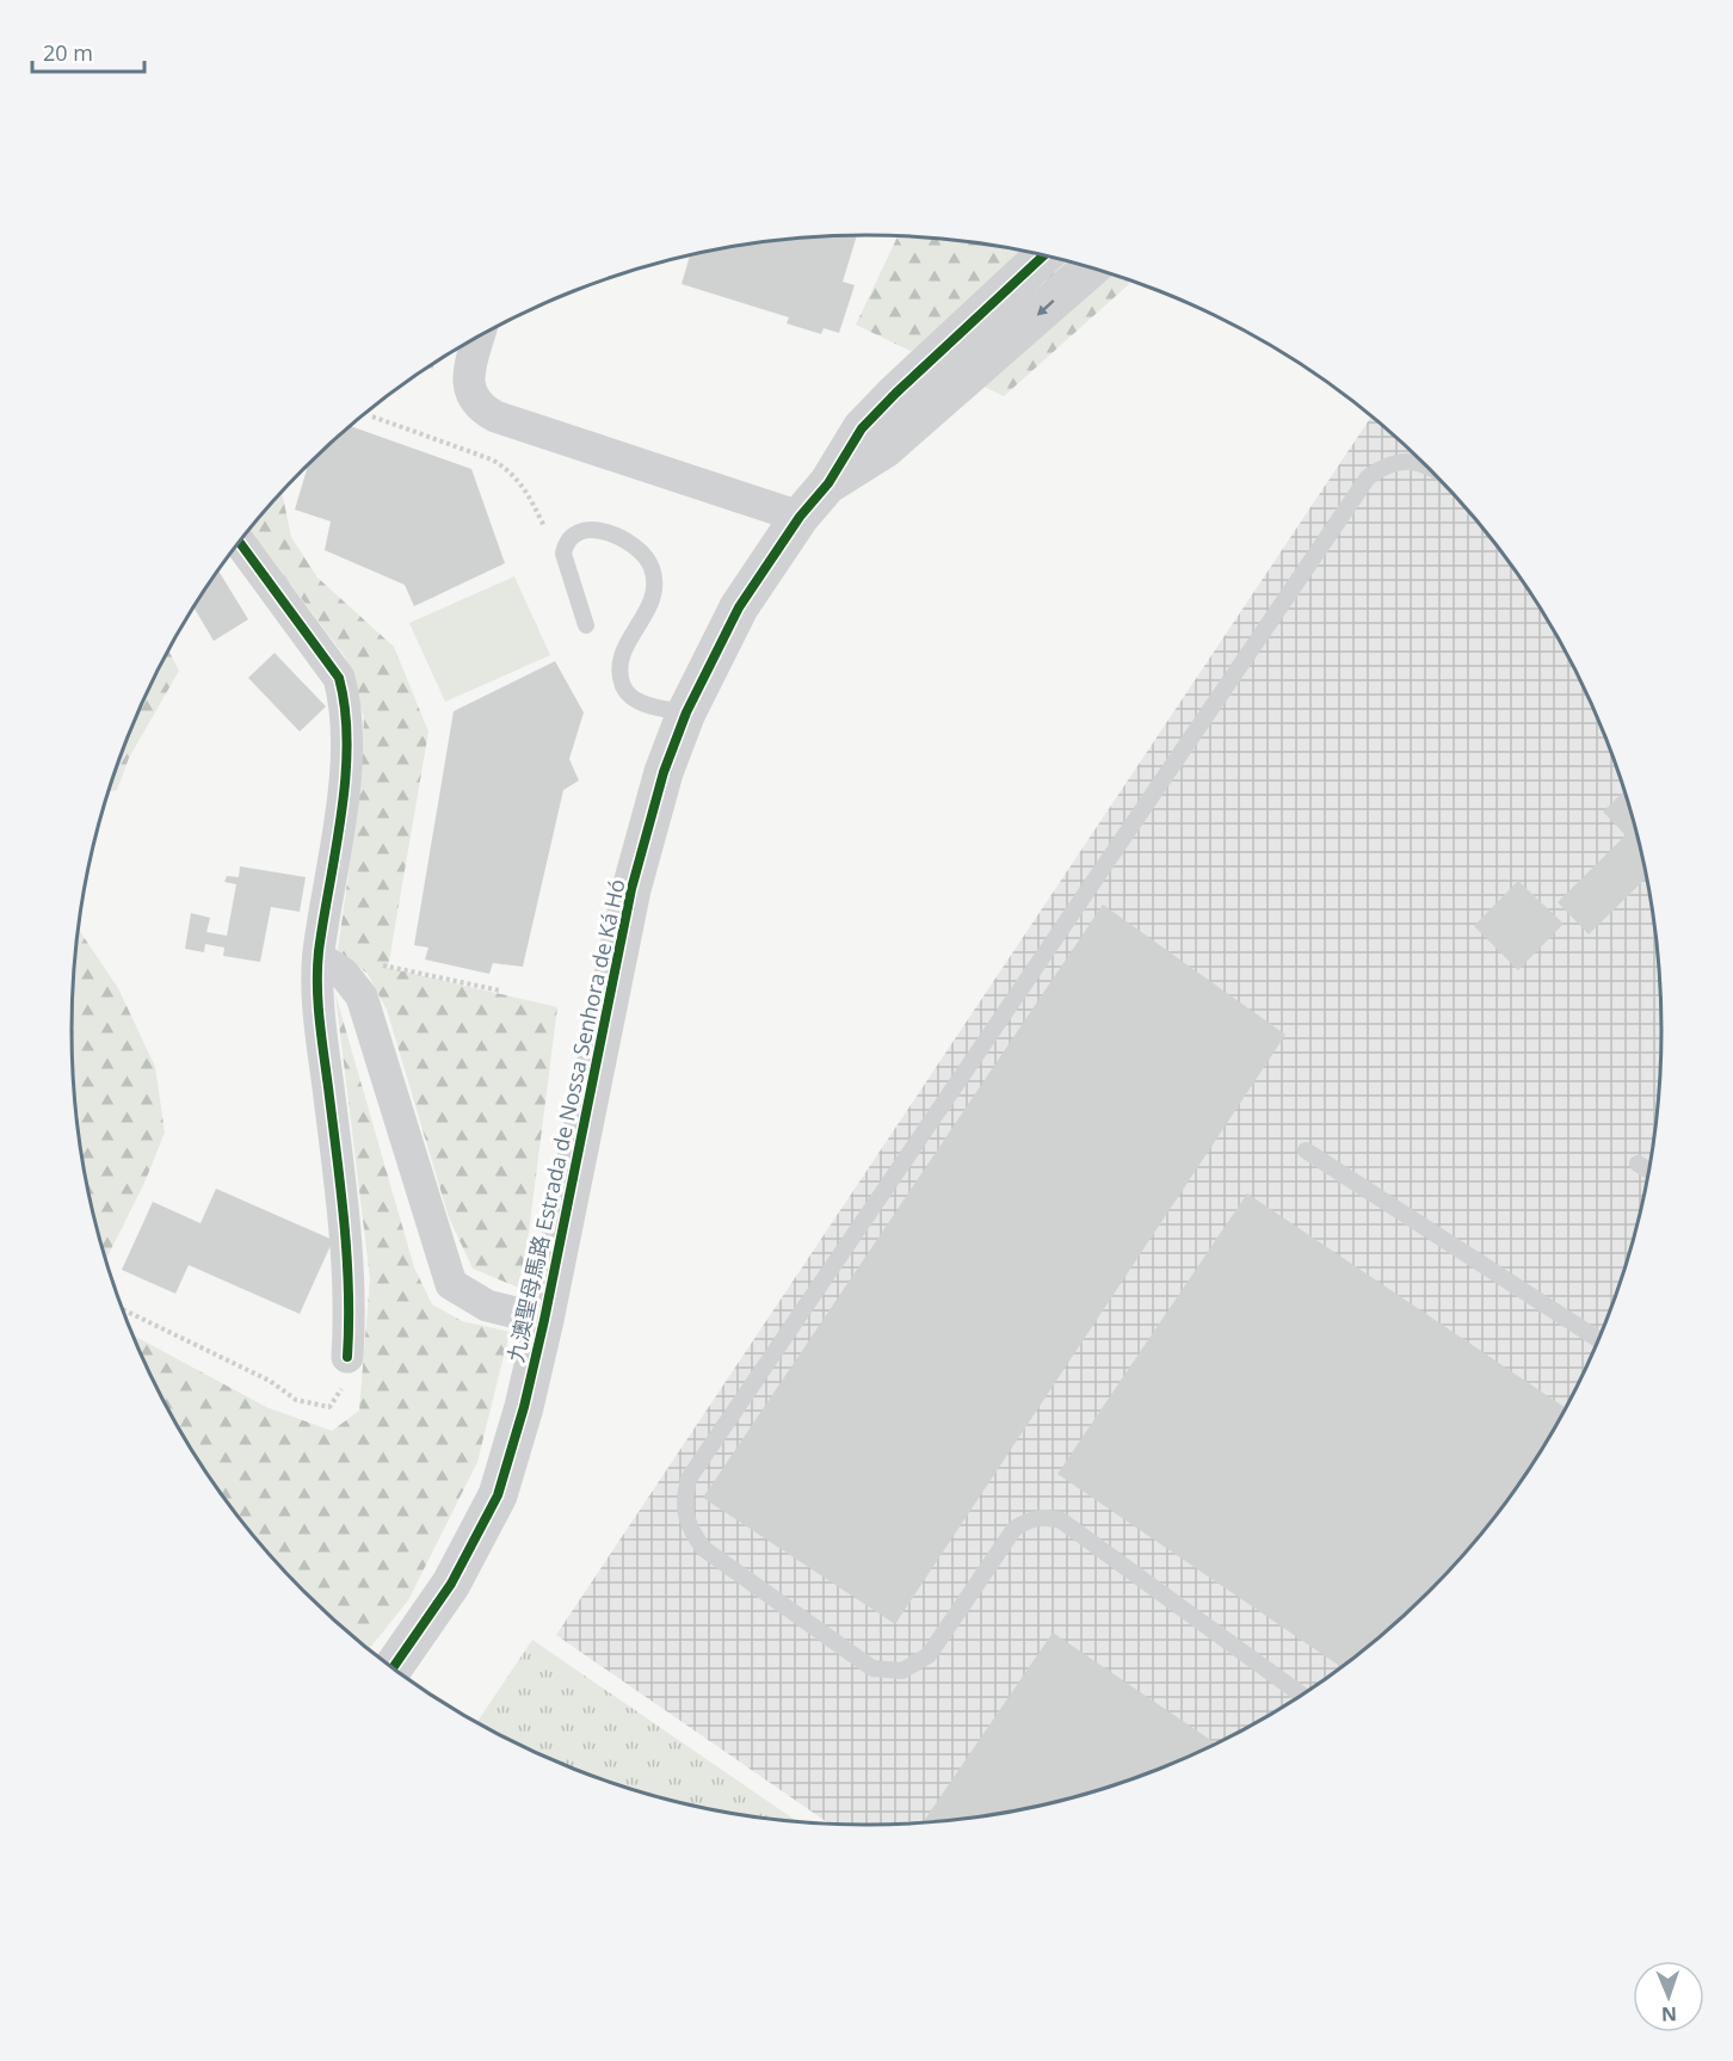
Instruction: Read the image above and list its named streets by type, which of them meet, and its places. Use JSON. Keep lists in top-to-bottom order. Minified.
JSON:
{"streets":{"street":["九澳聖母馬路 Estrada de Nossa Senhora de Ká Hó"]},"scale_bar":"20 m","north":"bottom"}
